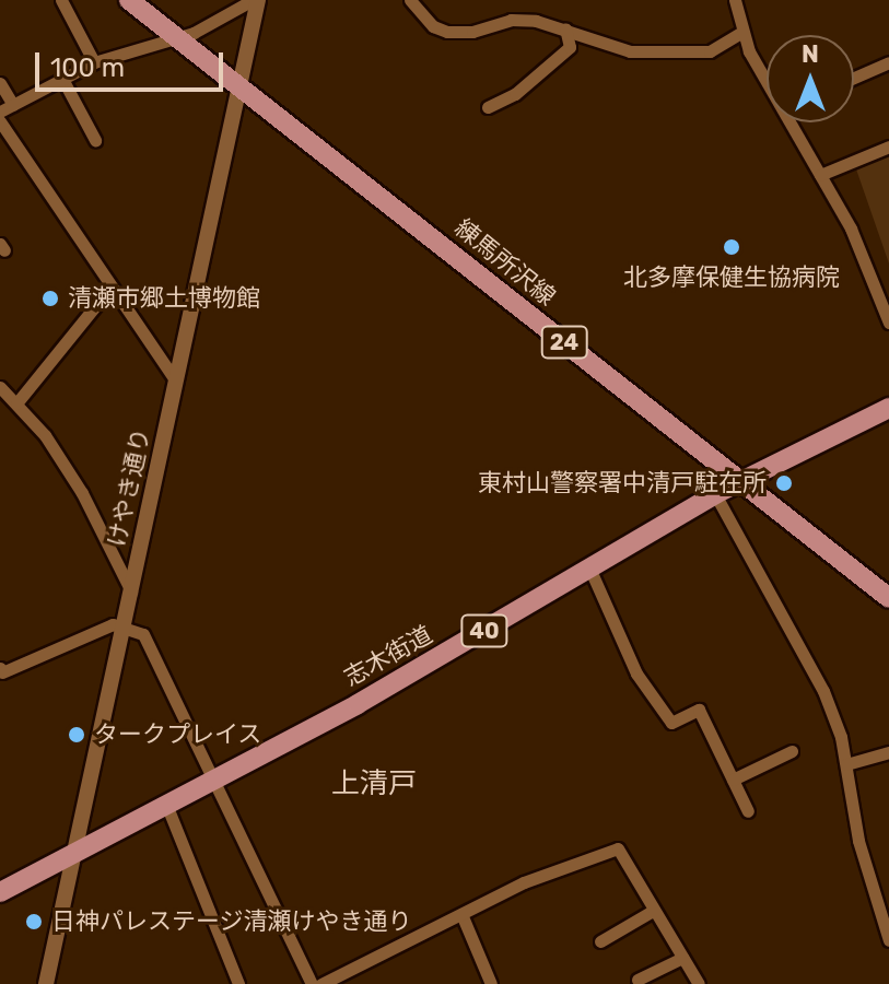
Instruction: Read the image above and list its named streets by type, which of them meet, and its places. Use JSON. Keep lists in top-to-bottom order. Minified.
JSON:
{"streets":{"main road":["練馬所沢線","24","40","志木街道"],"street":["けやき通り"]},"crossings":[["練馬所沢線","けやき通り"],["練馬所沢線","志木街道"],["けやき通り","志木街道"]],"districts":["上清戸"],"places":["北多摩保健生協病院","清瀬市郷土博物館","東村山警察署中清戸駐在所","タークプレイス","日神パレステージ清瀬けやき通り"],"scale_bar":"100 m","north":"top"}
